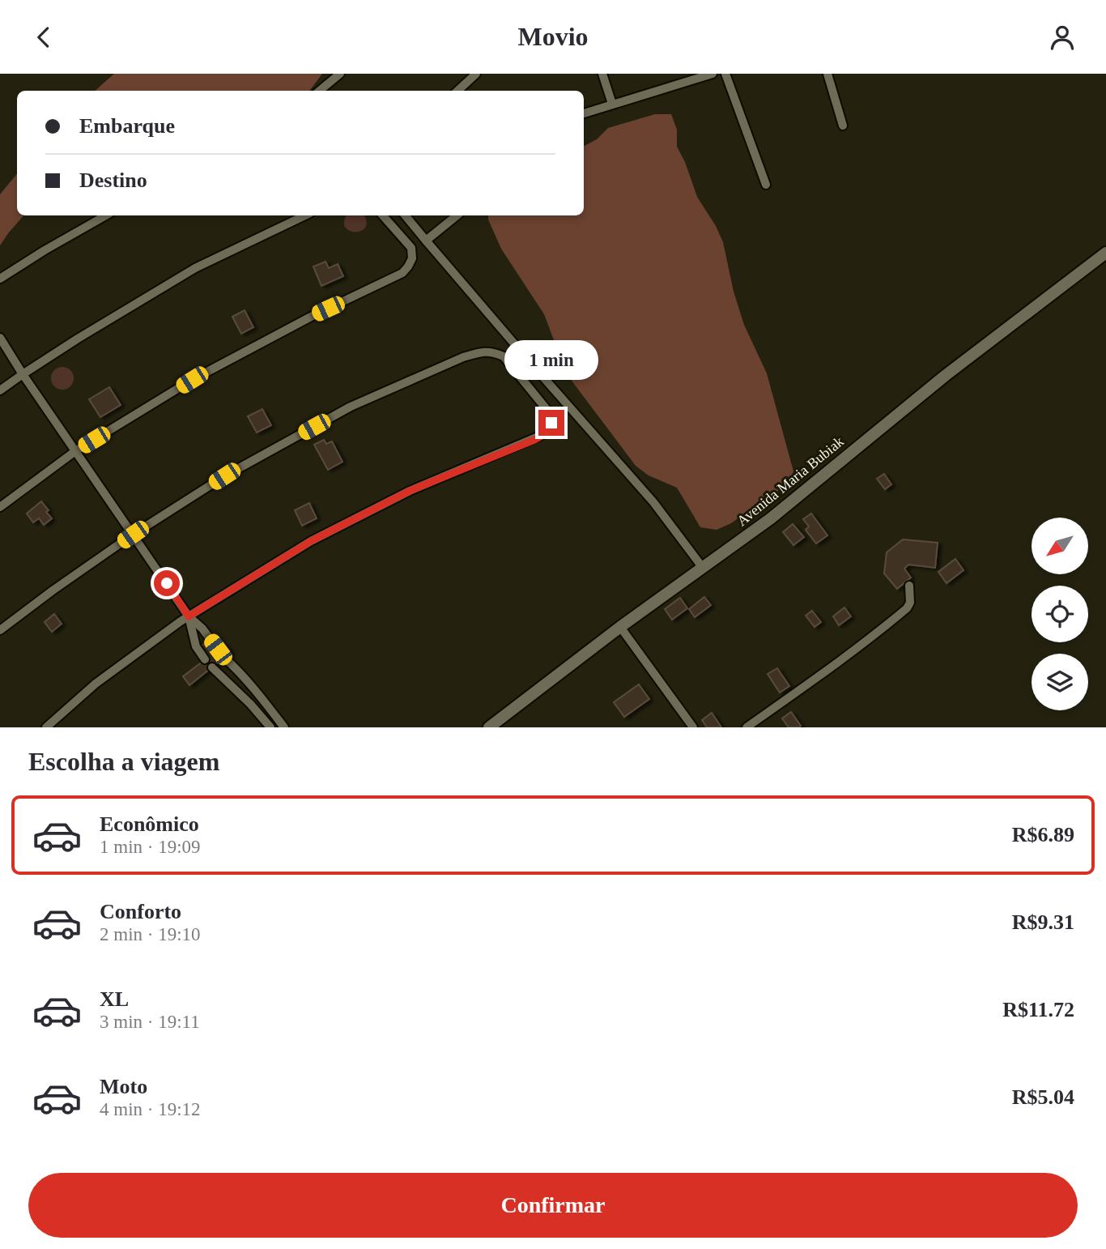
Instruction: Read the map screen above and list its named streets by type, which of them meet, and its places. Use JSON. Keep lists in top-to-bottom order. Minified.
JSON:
{"streets":{"street":["Avenida Maria Bubiak"]},"north":"bottom left","page":{"header":"Movio","banner":["Embarque","Destino"],"bubble":"1 min","heading":"Escolha a viagem","list":[{"name":"Econômico","note":"1 min · 19:09","value":"R$6.89"},{"name":"Conforto","note":"2 min · 19:10","value":"R$9.31"},{"name":"XL","note":"3 min · 19:11","value":"R$11.72"},{"name":"Moto","note":"4 min · 19:12","value":"R$5.04"}],"buttons":"Confirmar"}}
